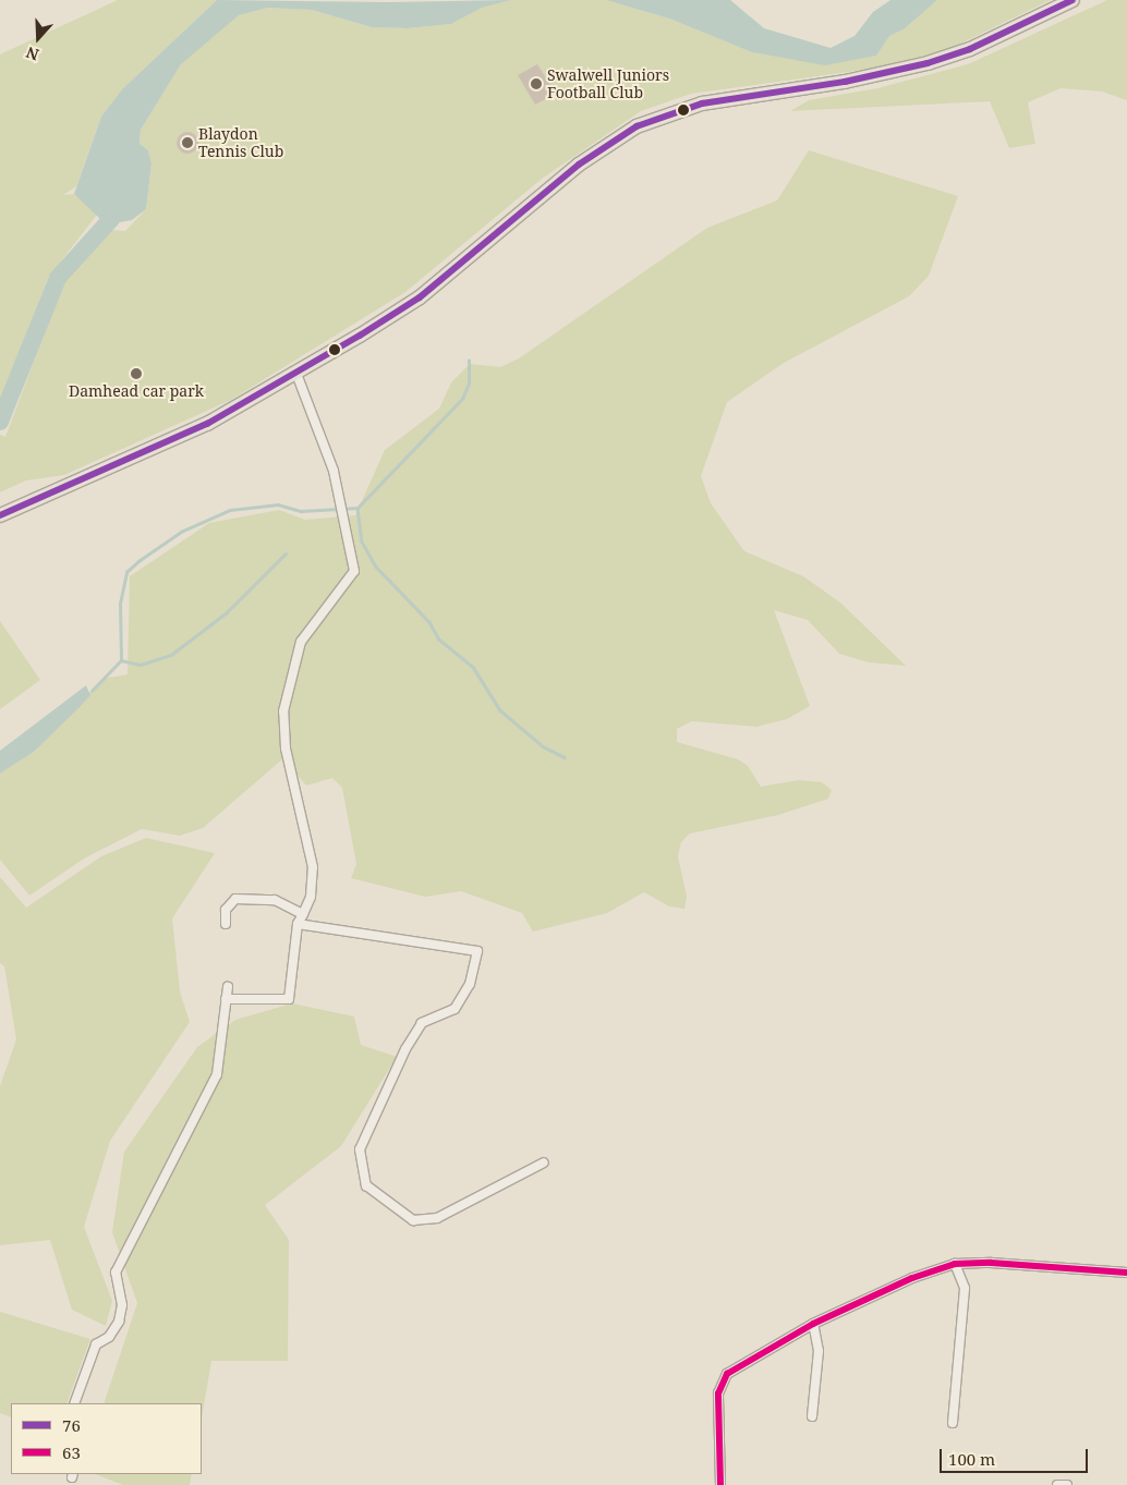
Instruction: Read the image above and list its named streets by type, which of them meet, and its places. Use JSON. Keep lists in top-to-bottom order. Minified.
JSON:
{"places":["Swalwell Juniors Football Club","Blaydon Tennis Club","Damhead car park"],"lines":["transit line 76","transit line 63"],"legend":["76","63"],"scale_bar":"100 m","north":"bottom"}
